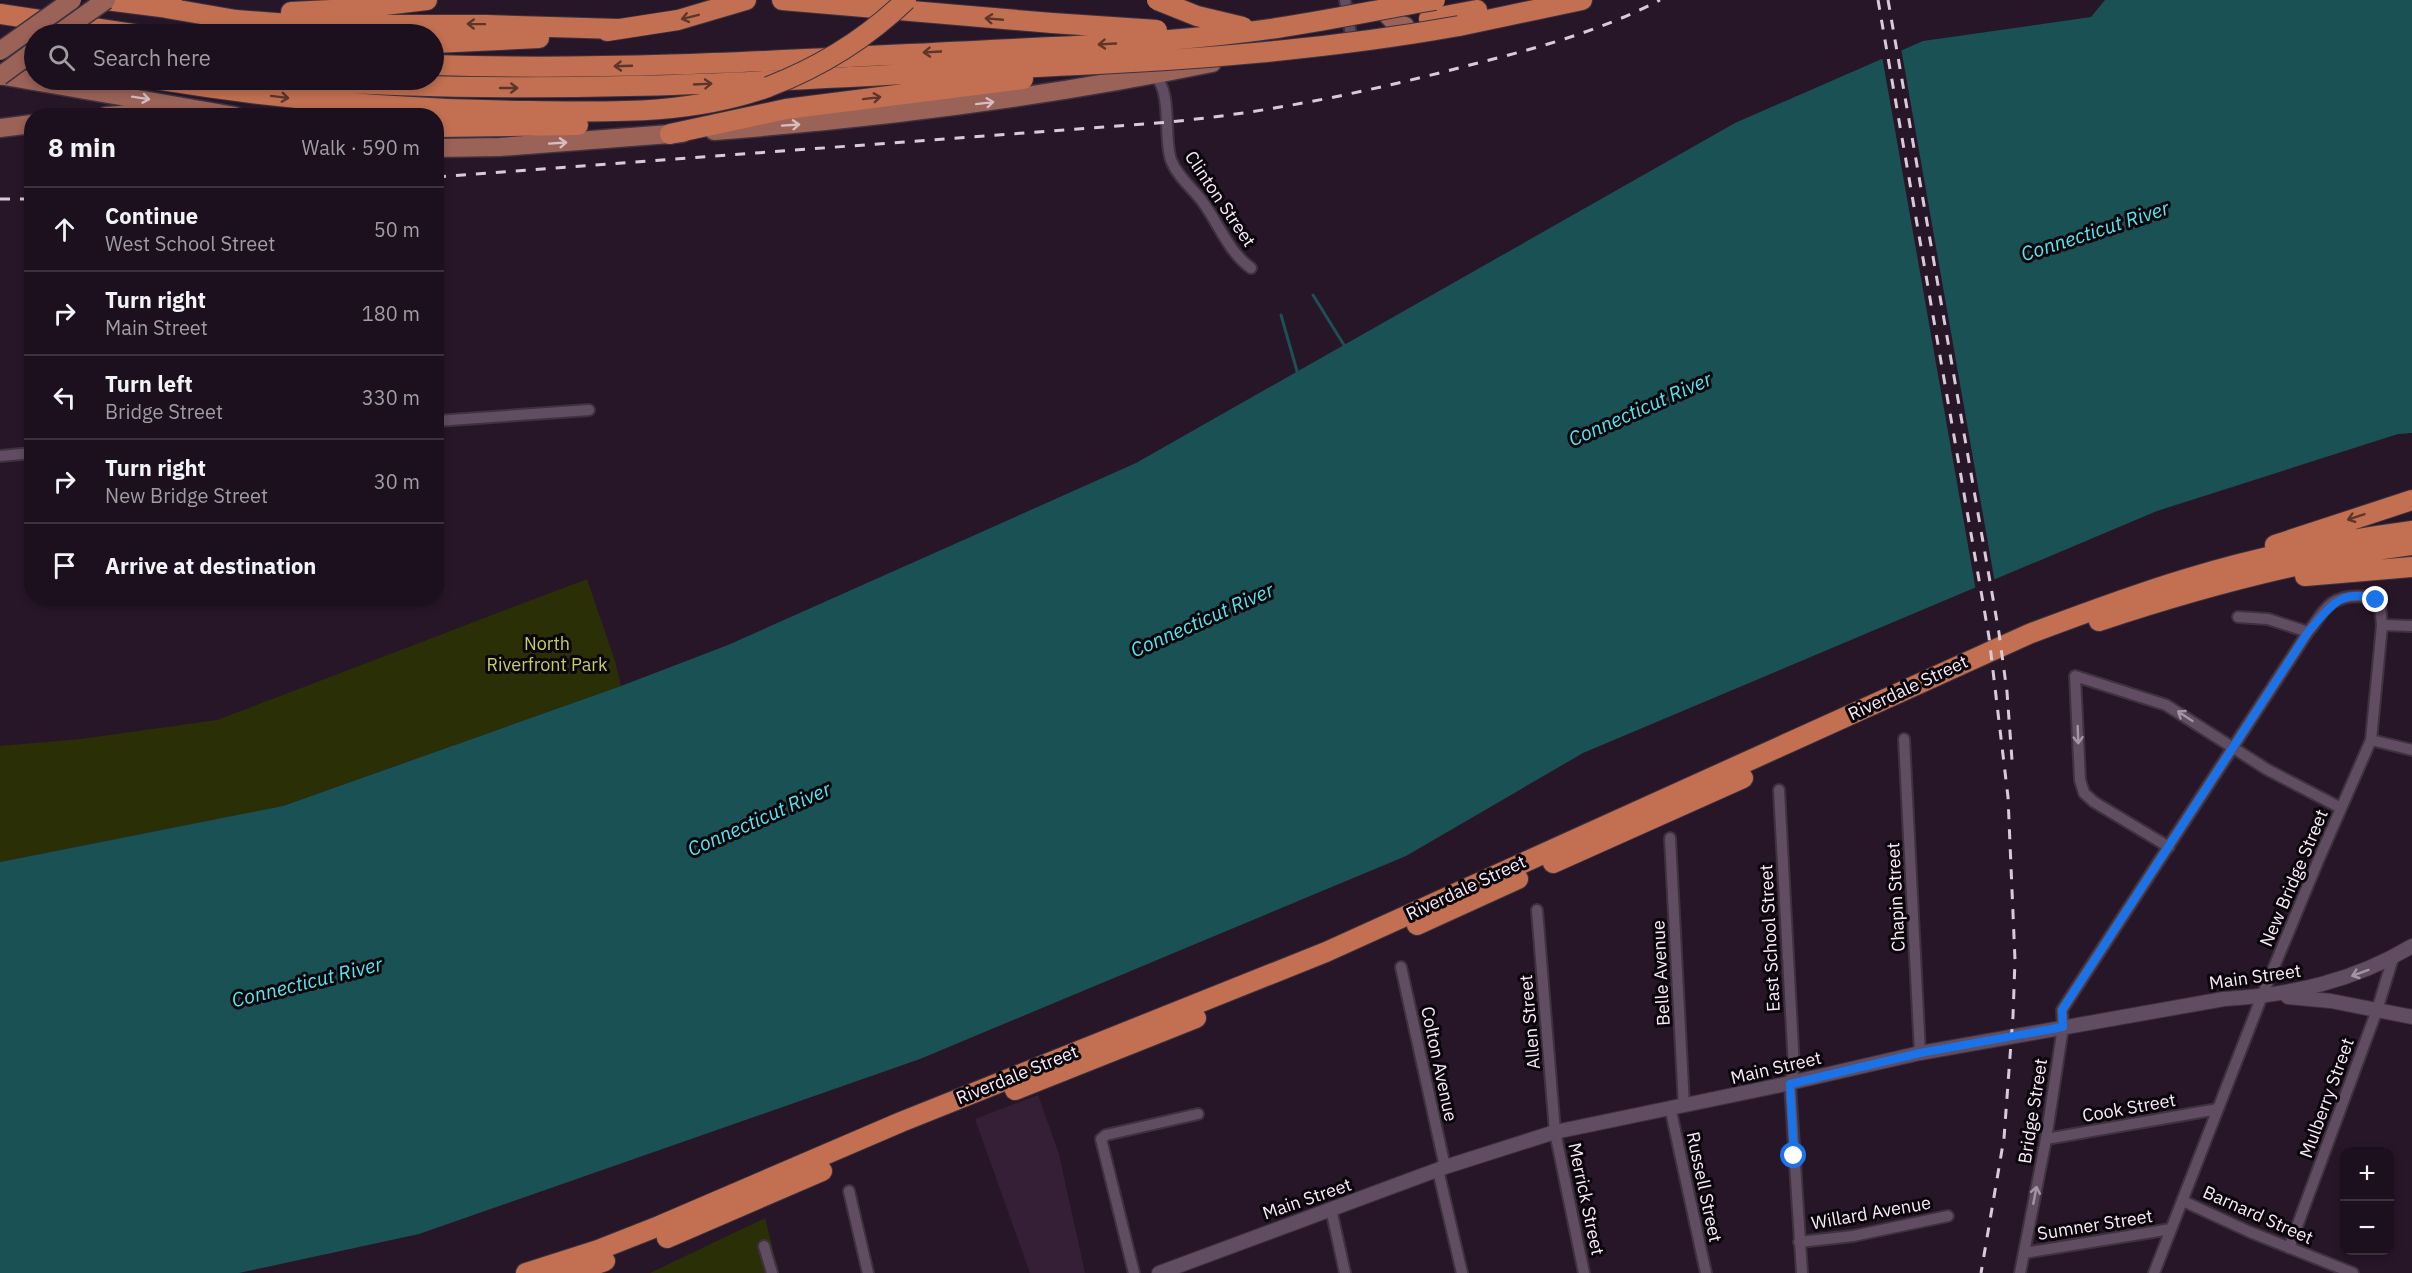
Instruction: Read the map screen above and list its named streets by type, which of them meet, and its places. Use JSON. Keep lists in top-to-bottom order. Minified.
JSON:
{"streets":{"highway":["Riverdale Street"],"street":["Clinton Street","New Bridge Street","Chapin Street","East School Street","Belle Avenue","Main Street","Allen Street","Colton Avenue","Mulberry Street","Cook Street","Bridge Street","Russell Street","Merrick Street","Willard Avenue","Barnard Street","Sumner Street"]},"crossings":[["New Bridge Street","Main Street"],["New Bridge Street","Cook Street"],["New Bridge Street","Bridge Street"],["New Bridge Street","Barnard Street"],["New Bridge Street","Sumner Street"],["Chapin Street","Main Street"],["East School Street","Main Street"],["East School Street","Willard Avenue"],["Belle Avenue","Main Street"],["Belle Avenue","Russell Street"],["Main Street","Allen Street"],["Main Street","Colton Avenue"],["Main Street","Mulberry Street"],["Main Street","Bridge Street"],["Main Street","Russell Street"],["Main Street","Merrick Street"],["Allen Street","Merrick Street"],["Mulberry Street","Barnard Street"],["Cook Street","Bridge Street"],["Bridge Street","Sumner Street"]],"water":["Connecticut River"],"parks":["North Riverfront Park"],"page":{"search":"Search here","heading":["8 min","Walk · 590 m"],"list":[["Continue","West School Street","50 m"],["Turn right","Main Street","180 m"],["Turn left","Bridge Street","330 m"],["Turn right","New Bridge Street","30 m"],"Arrive at destination"],"map_buttons":["+","−"]}}
